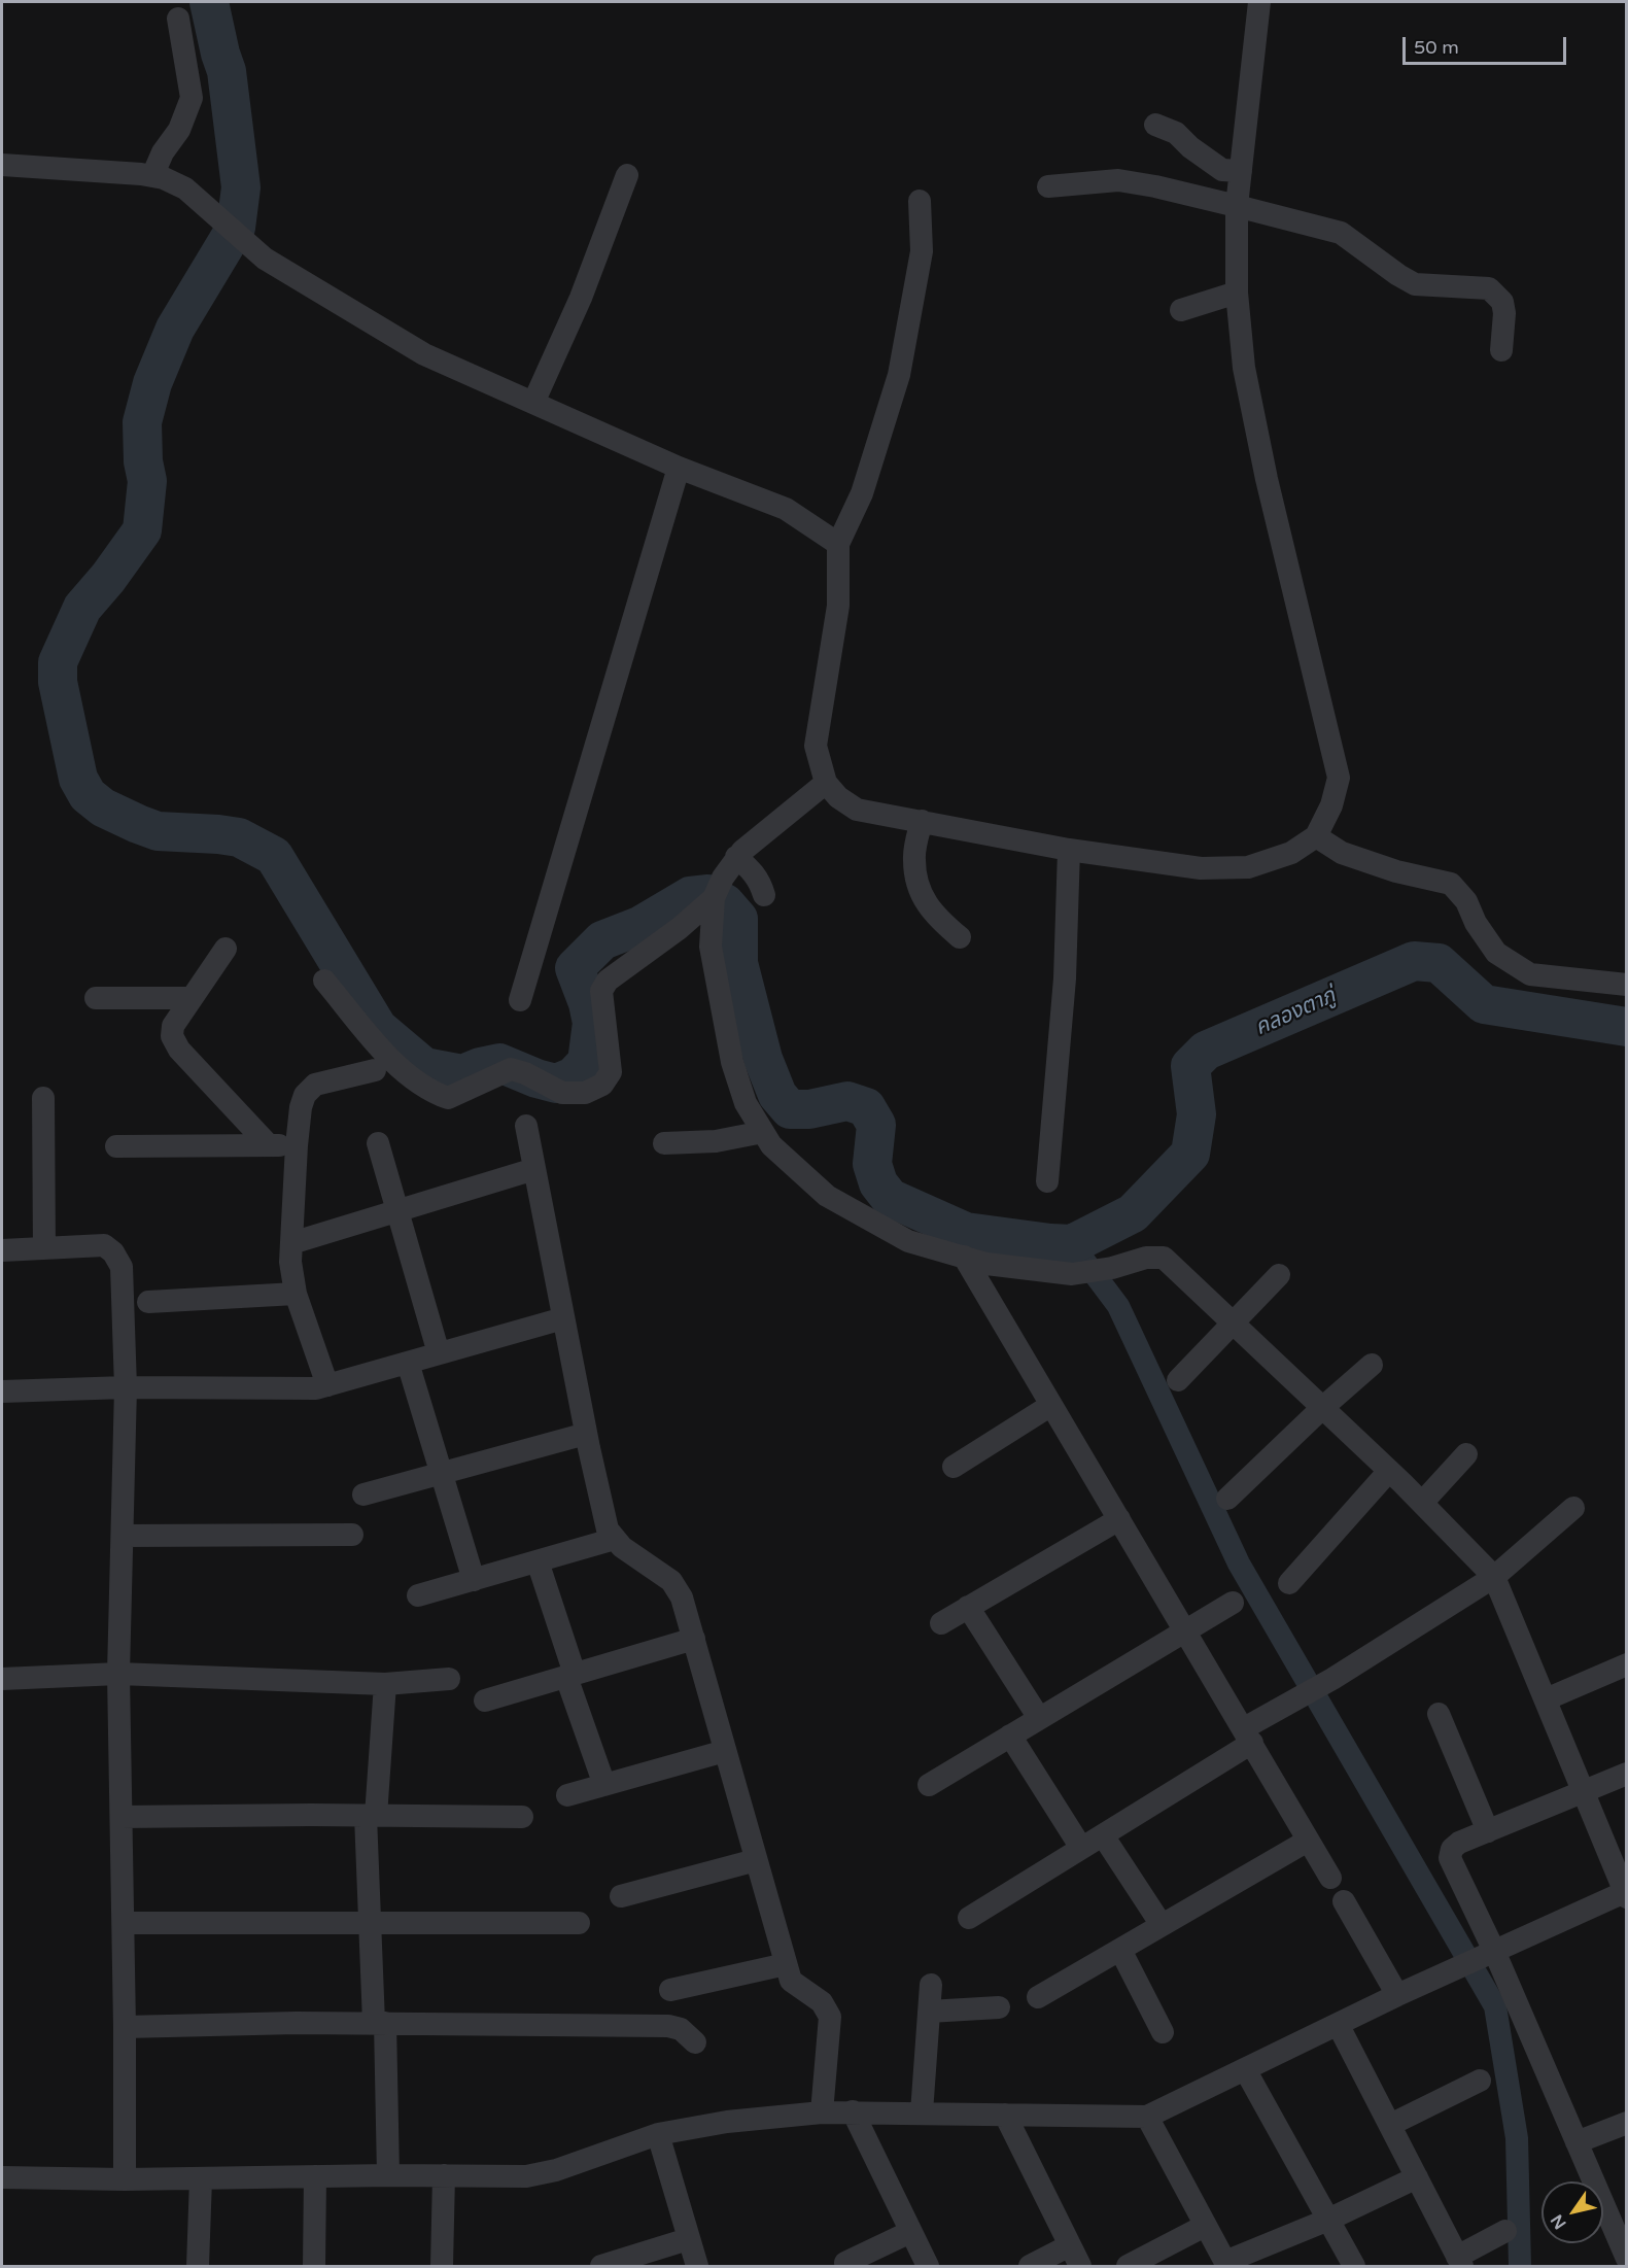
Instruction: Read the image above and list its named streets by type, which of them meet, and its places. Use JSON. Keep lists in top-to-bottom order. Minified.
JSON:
{"water":["คลองตาภู่"],"scale_bar":"50 m","north":"bottom left"}
